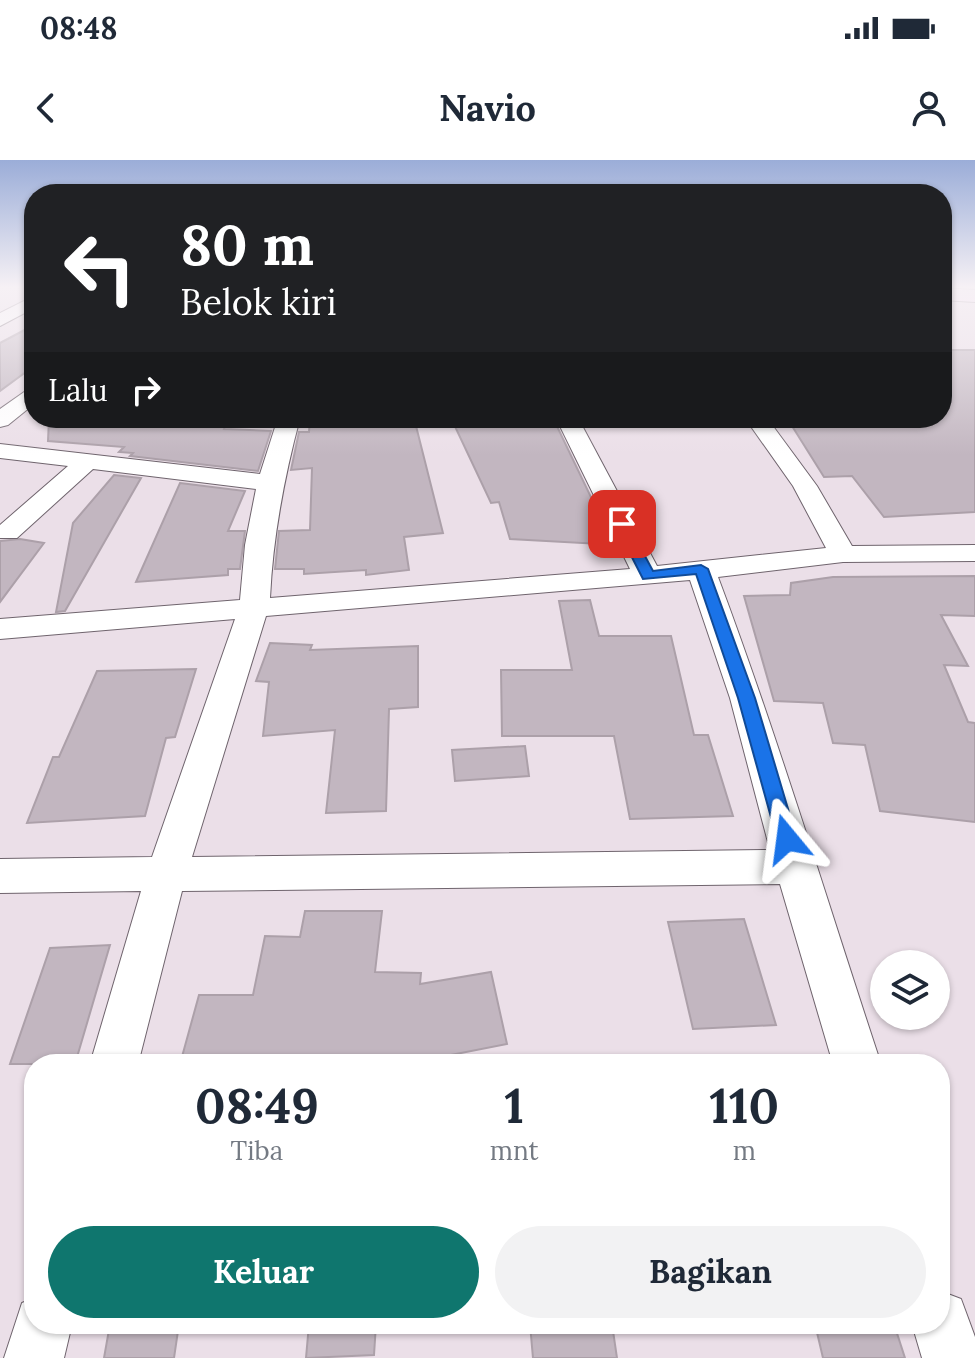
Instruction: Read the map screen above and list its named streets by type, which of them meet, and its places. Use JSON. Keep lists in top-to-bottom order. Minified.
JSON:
{"page":{"status":"08:48","header":"Navio","turn":["80 m","Belok kiri"],"then":"Lalu","eta":["08:49","Tiba","1","mnt","110","m"],"buttons":["Keluar","Bagikan"]}}
